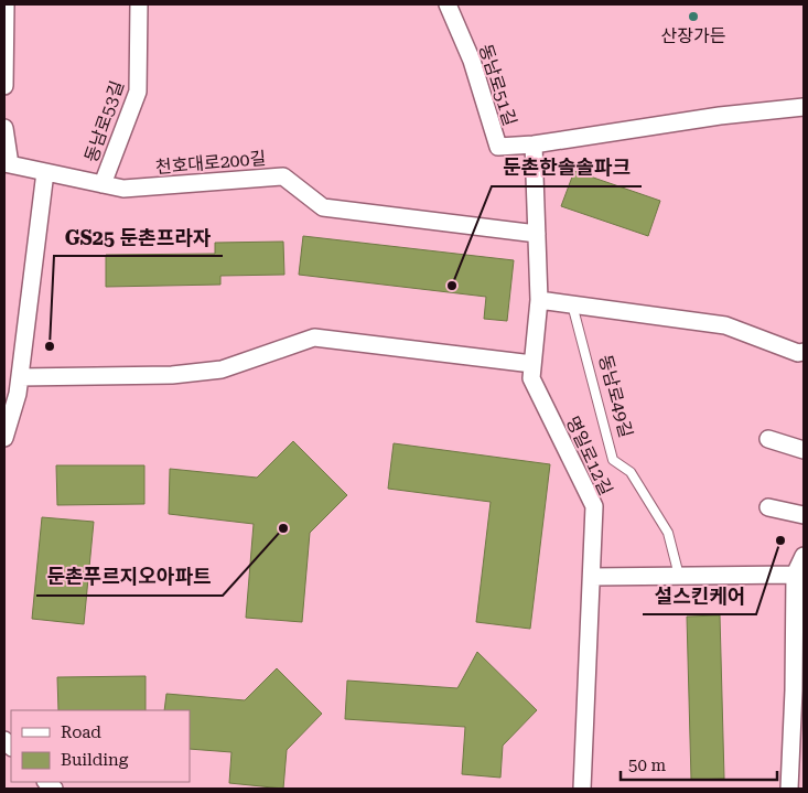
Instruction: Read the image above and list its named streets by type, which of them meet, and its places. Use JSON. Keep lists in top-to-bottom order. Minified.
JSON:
{"streets":{"street":["동남로51길","동남로53길","천호대로200길","명일로12길"],"lane":["동남로49길"]},"crossings":[["동남로51길","명일로12길"],["동남로53길","천호대로200길"],["천호대로200길","명일로12길"]],"places":["산장가든","둔촌한솔솔파크","GS25 둔촌프라자","둔촌푸르지오아파트","설스킨케어"],"legend":["Road","Building"],"scale_bar":"50 m"}
